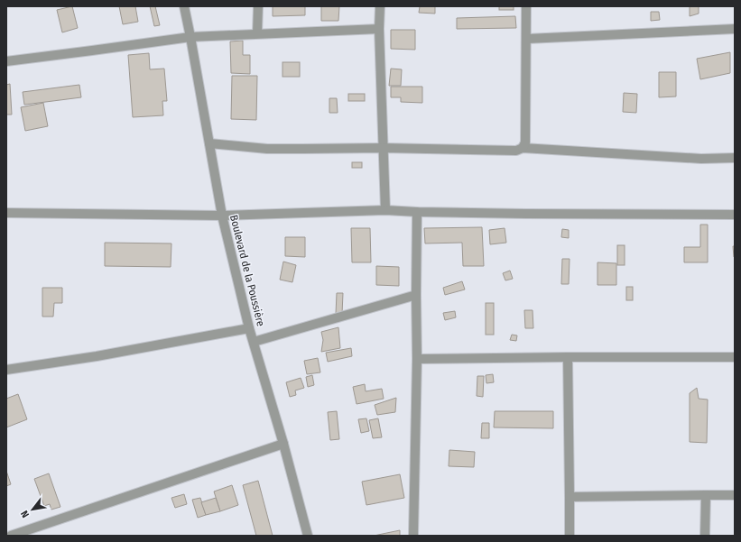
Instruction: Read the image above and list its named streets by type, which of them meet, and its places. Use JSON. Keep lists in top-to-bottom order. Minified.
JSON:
{"streets":{"street":["Boulevard de la Poussière"]},"north":"bottom left"}
